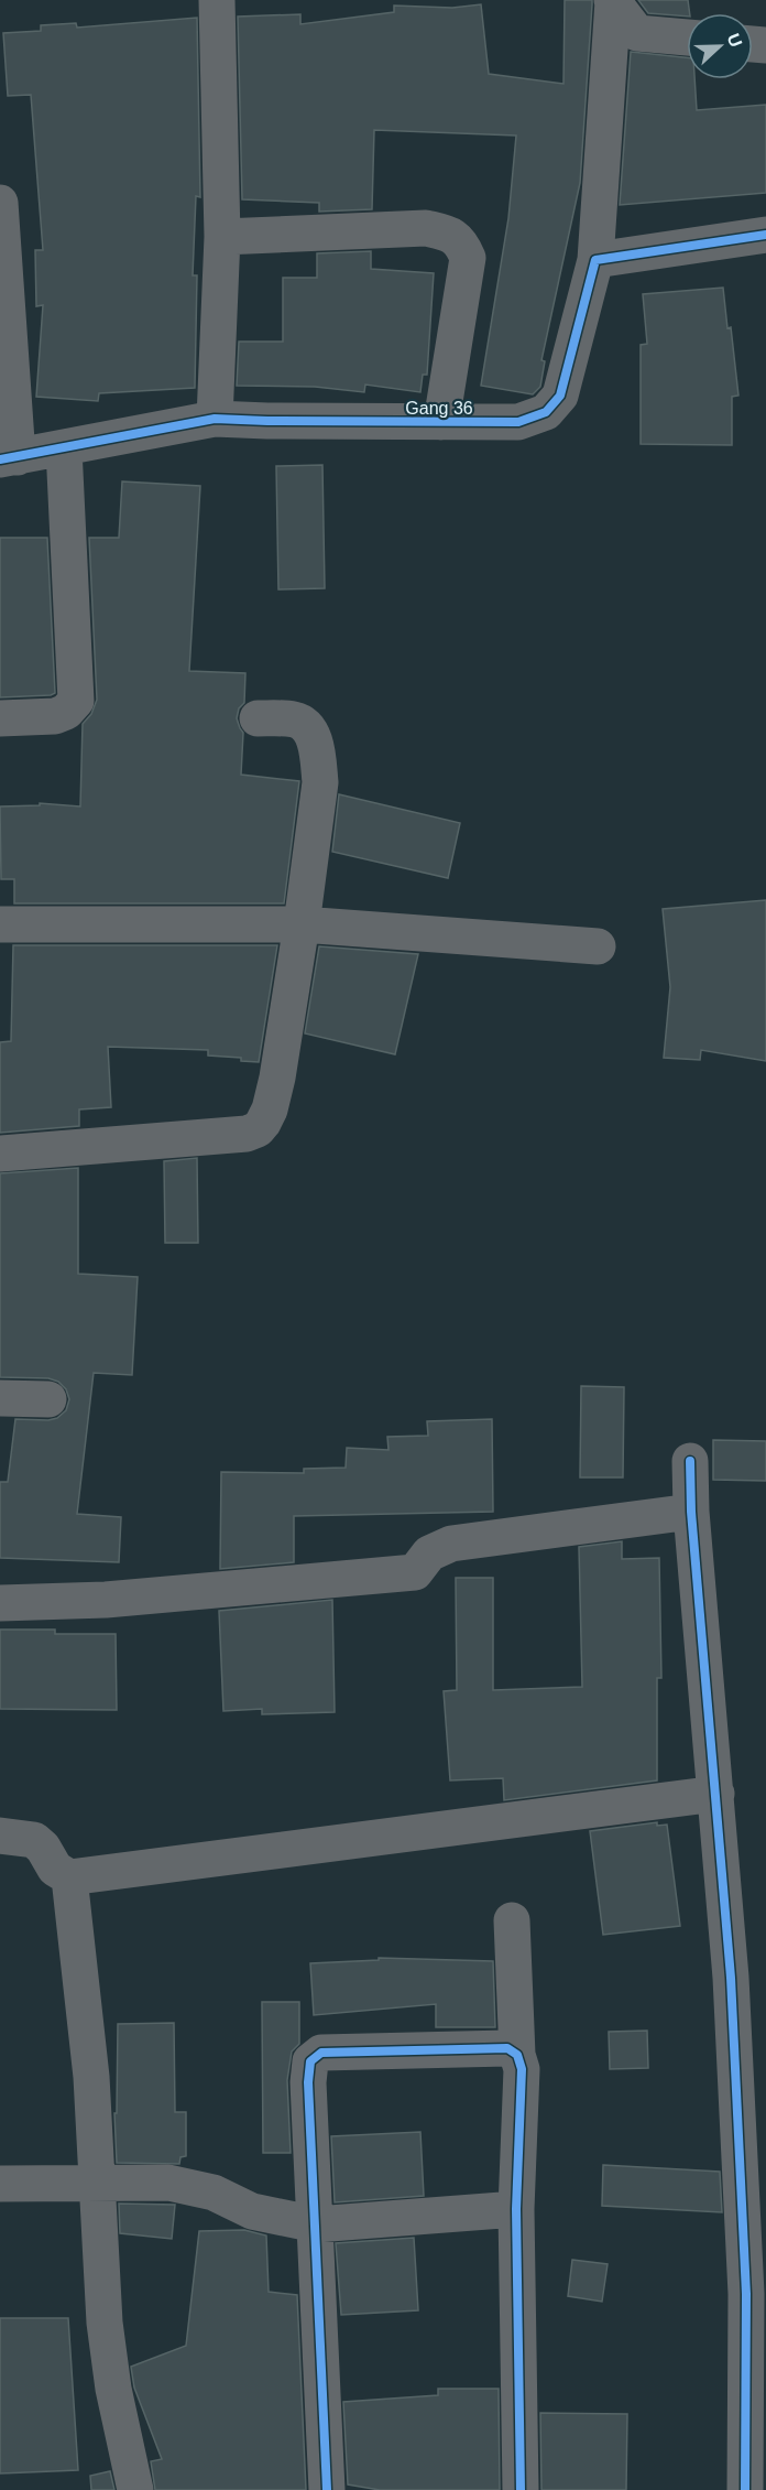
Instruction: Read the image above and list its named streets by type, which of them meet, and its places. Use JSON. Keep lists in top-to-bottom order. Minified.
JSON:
{"streets":{"street":["Gang 36"]},"north":"right"}
